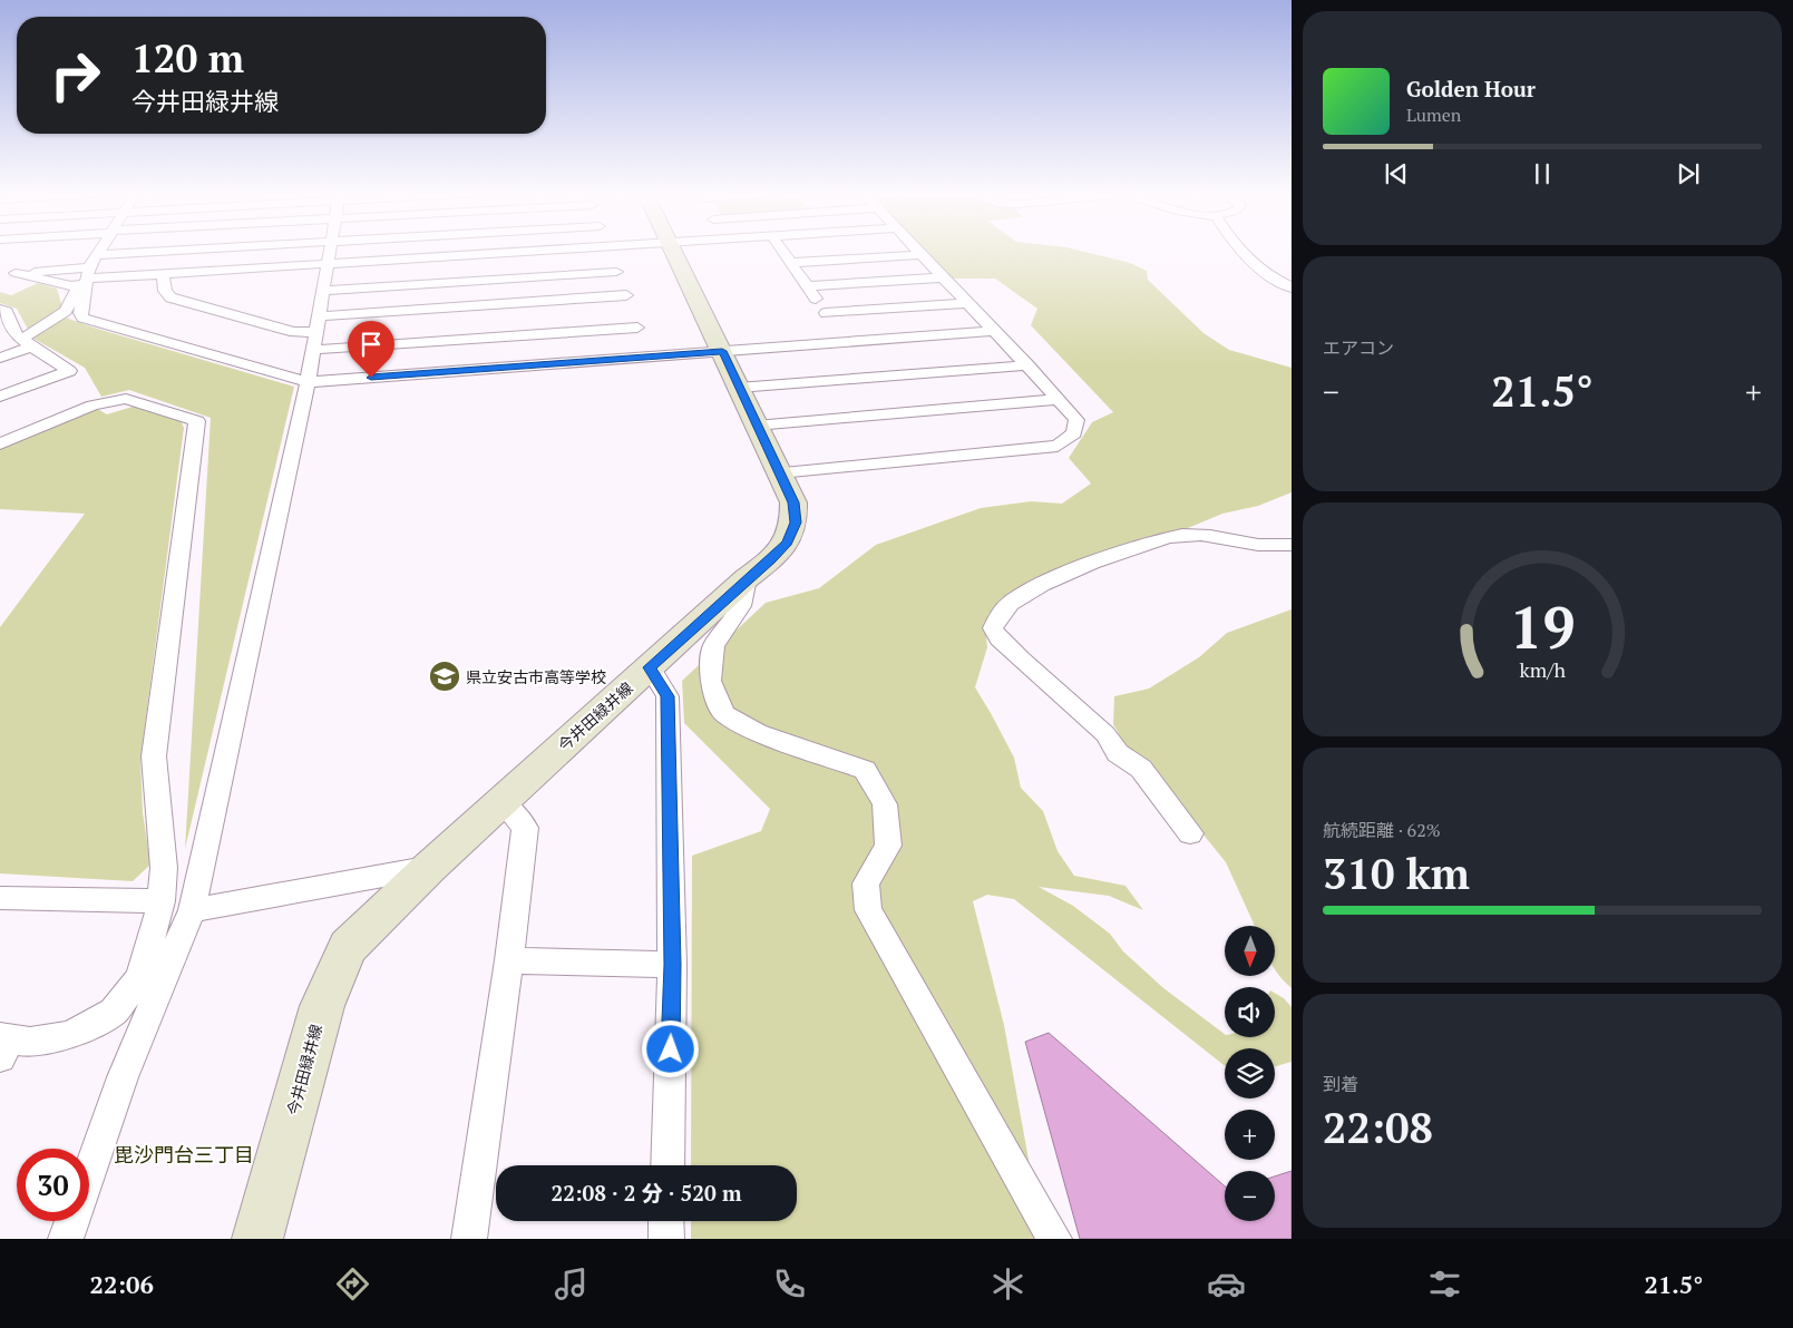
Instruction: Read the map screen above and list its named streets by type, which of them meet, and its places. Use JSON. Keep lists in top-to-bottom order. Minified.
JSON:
{"streets":{"main road":["今井田緑井線"]},"districts":["毘沙門台三丁目"],"places":{"school or university":["県立安古市高等学校"]},"north":"bottom","page":{"turn":["120 m","今井田緑井線"],"song":["Golden Hour","Lumen"],"tile":["エアコン",["航続距離 · 62%","310 km"],["到着","22:08"]],"heat":["−","21.5°","+"],"map_buttons":["+","−"],"limit":"30","trip":"22:08 · 2 分 · 520 m","tabs":["22:06","21.5°"],"gauge":["19","km/h"]}}
